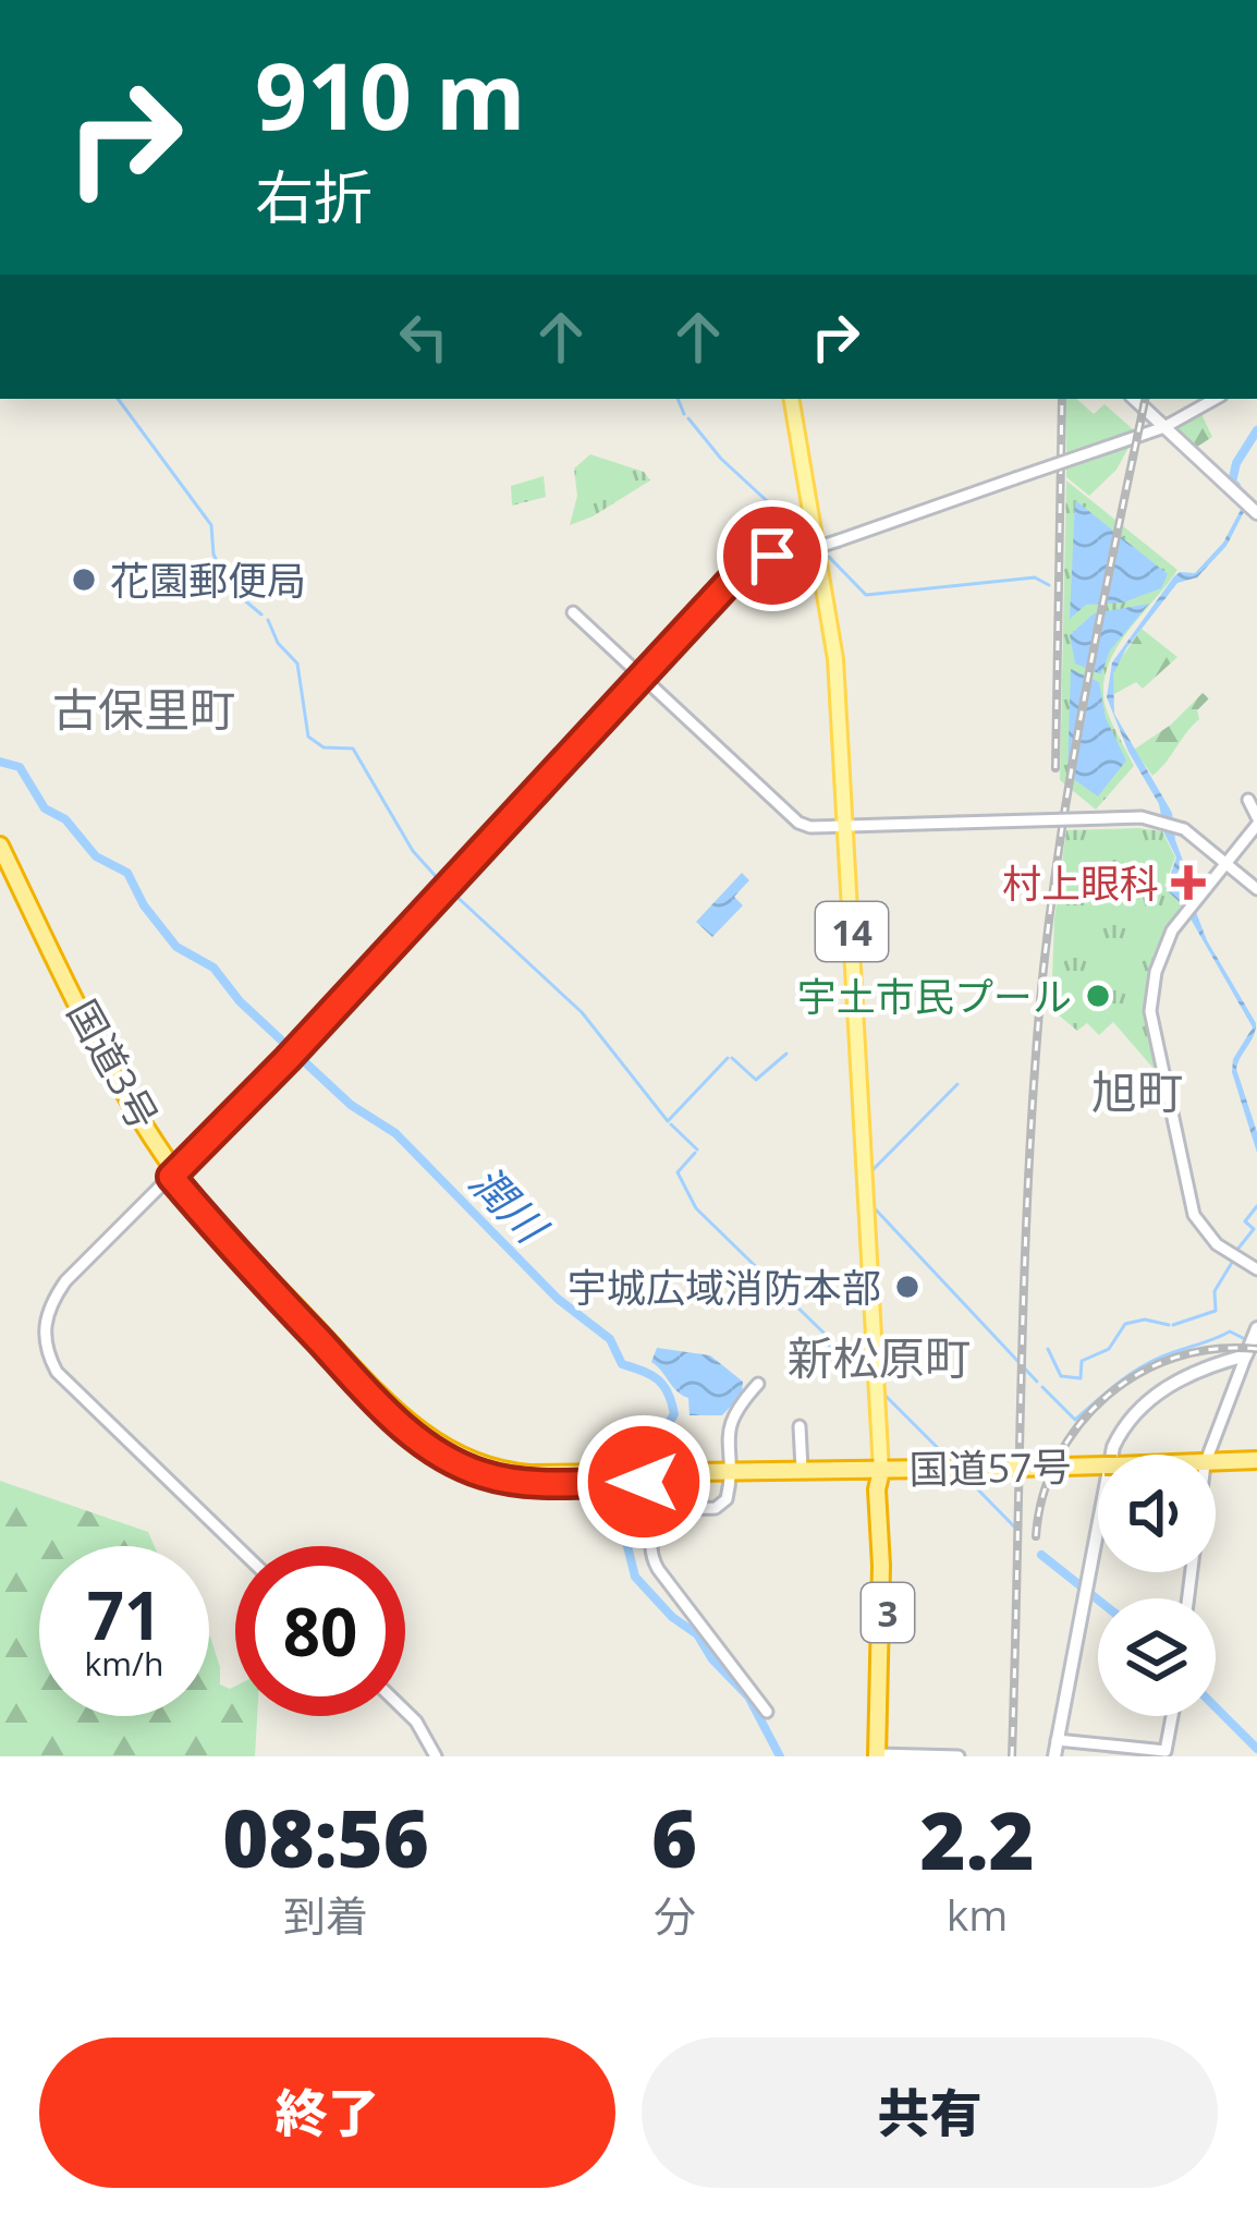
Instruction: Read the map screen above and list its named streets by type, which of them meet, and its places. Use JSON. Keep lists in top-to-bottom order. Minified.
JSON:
{"streets":{"highway":["国道3号","国道57号","3"],"main road":["14"]},"crossings":[["14","国道3号"],["14","国道57号"],["14","3"],["国道3号","国道57号"],["国道3号","3"],["国道57号","3"]],"districts":["古保里町","旭町","新松原町"],"water":["潤川"],"places":{"other":["花園郵便局","宇土市民プール","宇城広域消防本部"],"health":["村上眼科"]},"page":{"turn":["910 m","右折"],"speed":"71 km/h","limit":"80","eta":["08:56","到着","6","分","2.2","km"],"buttons":["終了","共有"]}}
